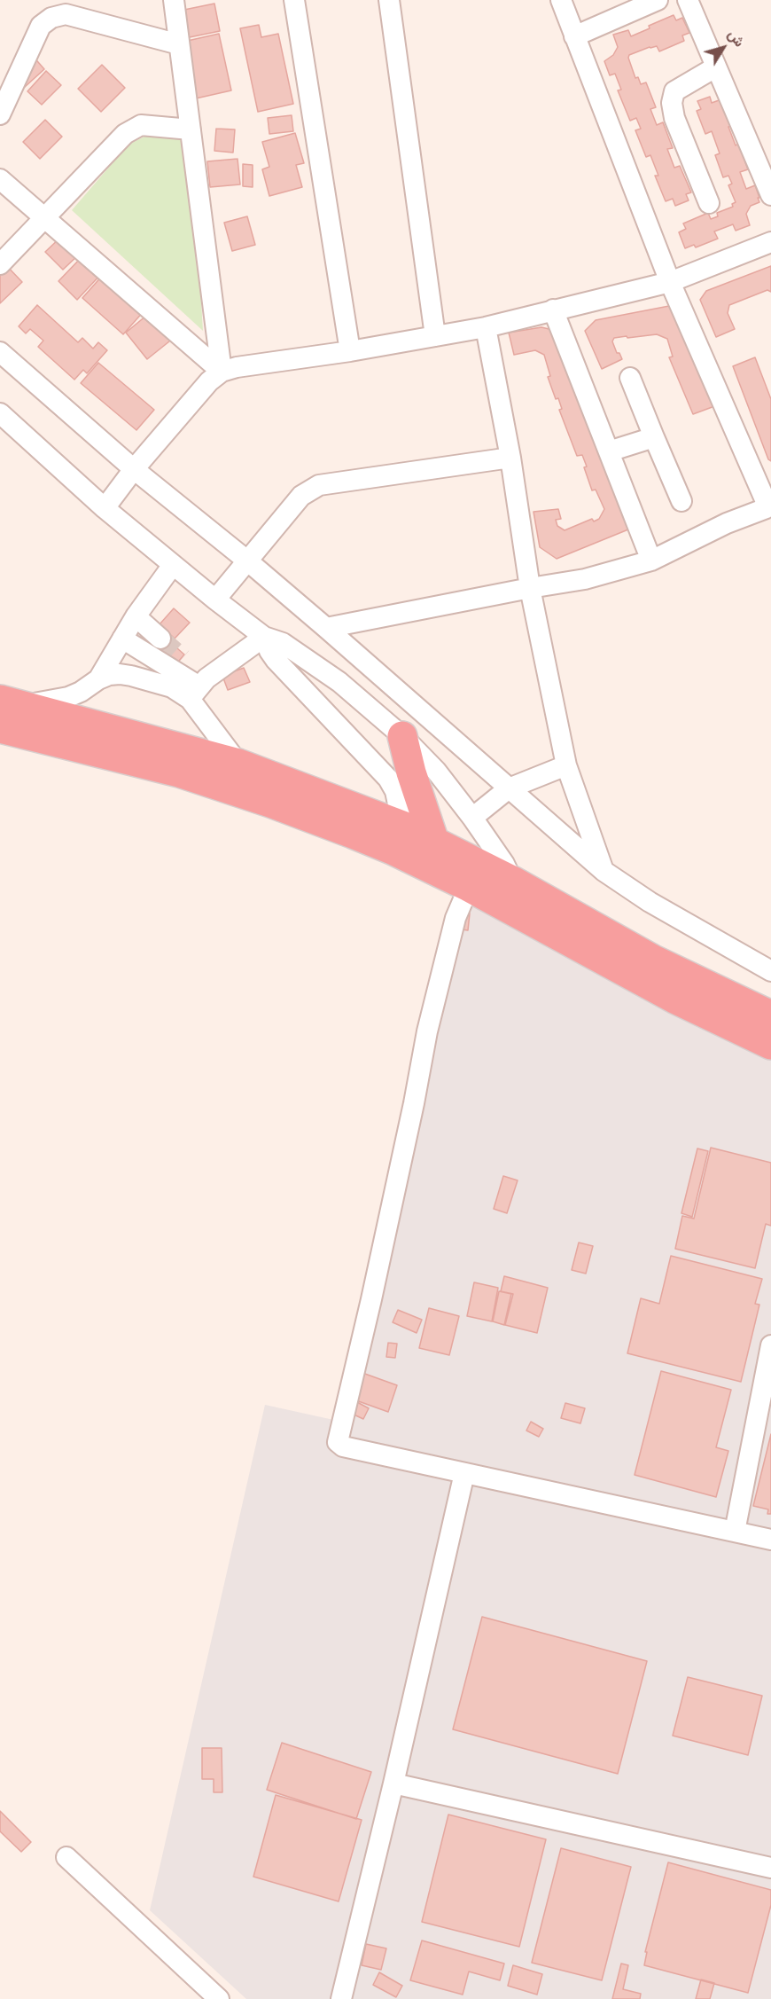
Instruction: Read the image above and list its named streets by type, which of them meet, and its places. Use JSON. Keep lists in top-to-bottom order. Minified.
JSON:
{"north":"top right"}
